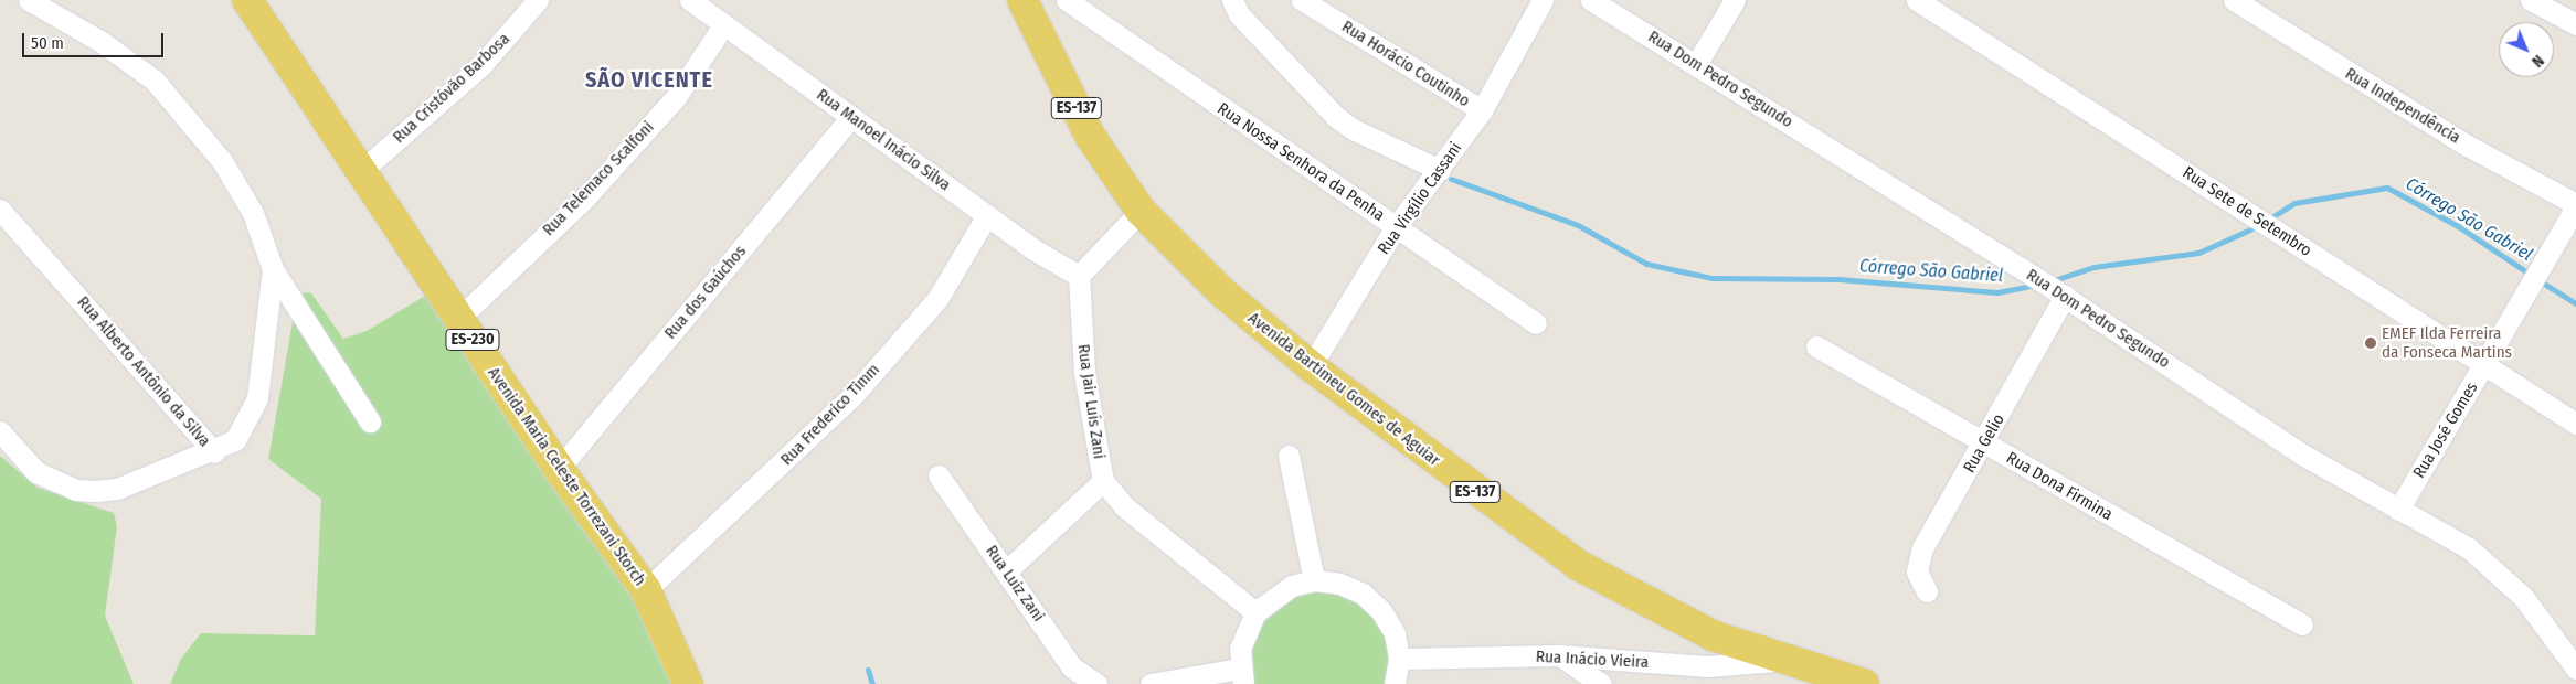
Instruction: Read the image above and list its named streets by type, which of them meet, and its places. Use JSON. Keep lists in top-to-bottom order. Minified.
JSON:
{"streets":{"main road":["ES-137","ES-230","Avenida Bartimeu Gomes de Aguiar","Avenida Maria Celeste Torrezani Storch"],"street":["Rua Horácio Coutinho","Rua Dom Pedro Segundo","Rua Cristóvão Barbosa","Rua Independência","Rua Manoel Inácio Silva","Rua Nossa Senhora da Penha","Rua Telemaco Scalfoni","Rua Virgílio Cassani","Rua Sete de Setembro","Rua dos Gaúchos","Rua Alberto Antônio da Silva","Rua Jair Luís Zani","Rua Frederico Timm","Rua José Gomes","Rua Gelio","Rua Dona Firmina","Rua Luiz Zani","Rua Inácio Vieira"]},"crossings":[["Rua Horácio Coutinho","Rua Virgílio Cassani"],["Rua Dom Pedro Segundo","Rua José Gomes"],["Rua Dom Pedro Segundo","Rua Gelio"],["Rua Cristóvão Barbosa","Avenida Maria Celeste Torrezani Storch"],["Rua Independência","Rua José Gomes"],["ES-137","Avenida Bartimeu Gomes de Aguiar"],["Rua Manoel Inácio Silva","Rua Telemaco Scalfoni"],["Rua Manoel Inácio Silva","Rua dos Gaúchos"],["Rua Manoel Inácio Silva","Rua Jair Luís Zani"],["Rua Manoel Inácio Silva","Rua Frederico Timm"],["Rua Nossa Senhora da Penha","Rua Virgílio Cassani"],["Rua Telemaco Scalfoni","Avenida Maria Celeste Torrezani Storch"],["Rua Virgílio Cassani","Avenida Bartimeu Gomes de Aguiar"],["Rua Sete de Setembro","Rua José Gomes"],["Rua dos Gaúchos","Avenida Maria Celeste Torrezani Storch"],["Avenida Bartimeu Gomes de Aguiar","Rua Inácio Vieira"],["Rua Frederico Timm","Avenida Maria Celeste Torrezani Storch"],["Rua Gelio","Rua Dona Firmina"]],"districts":["SÃO VICENTE"],"water":["Córrego São Gabriel"],"places":["EMEF Ilda Ferreira da Fonseca Martins"],"scale_bar":"50 m","north":"bottom right"}
